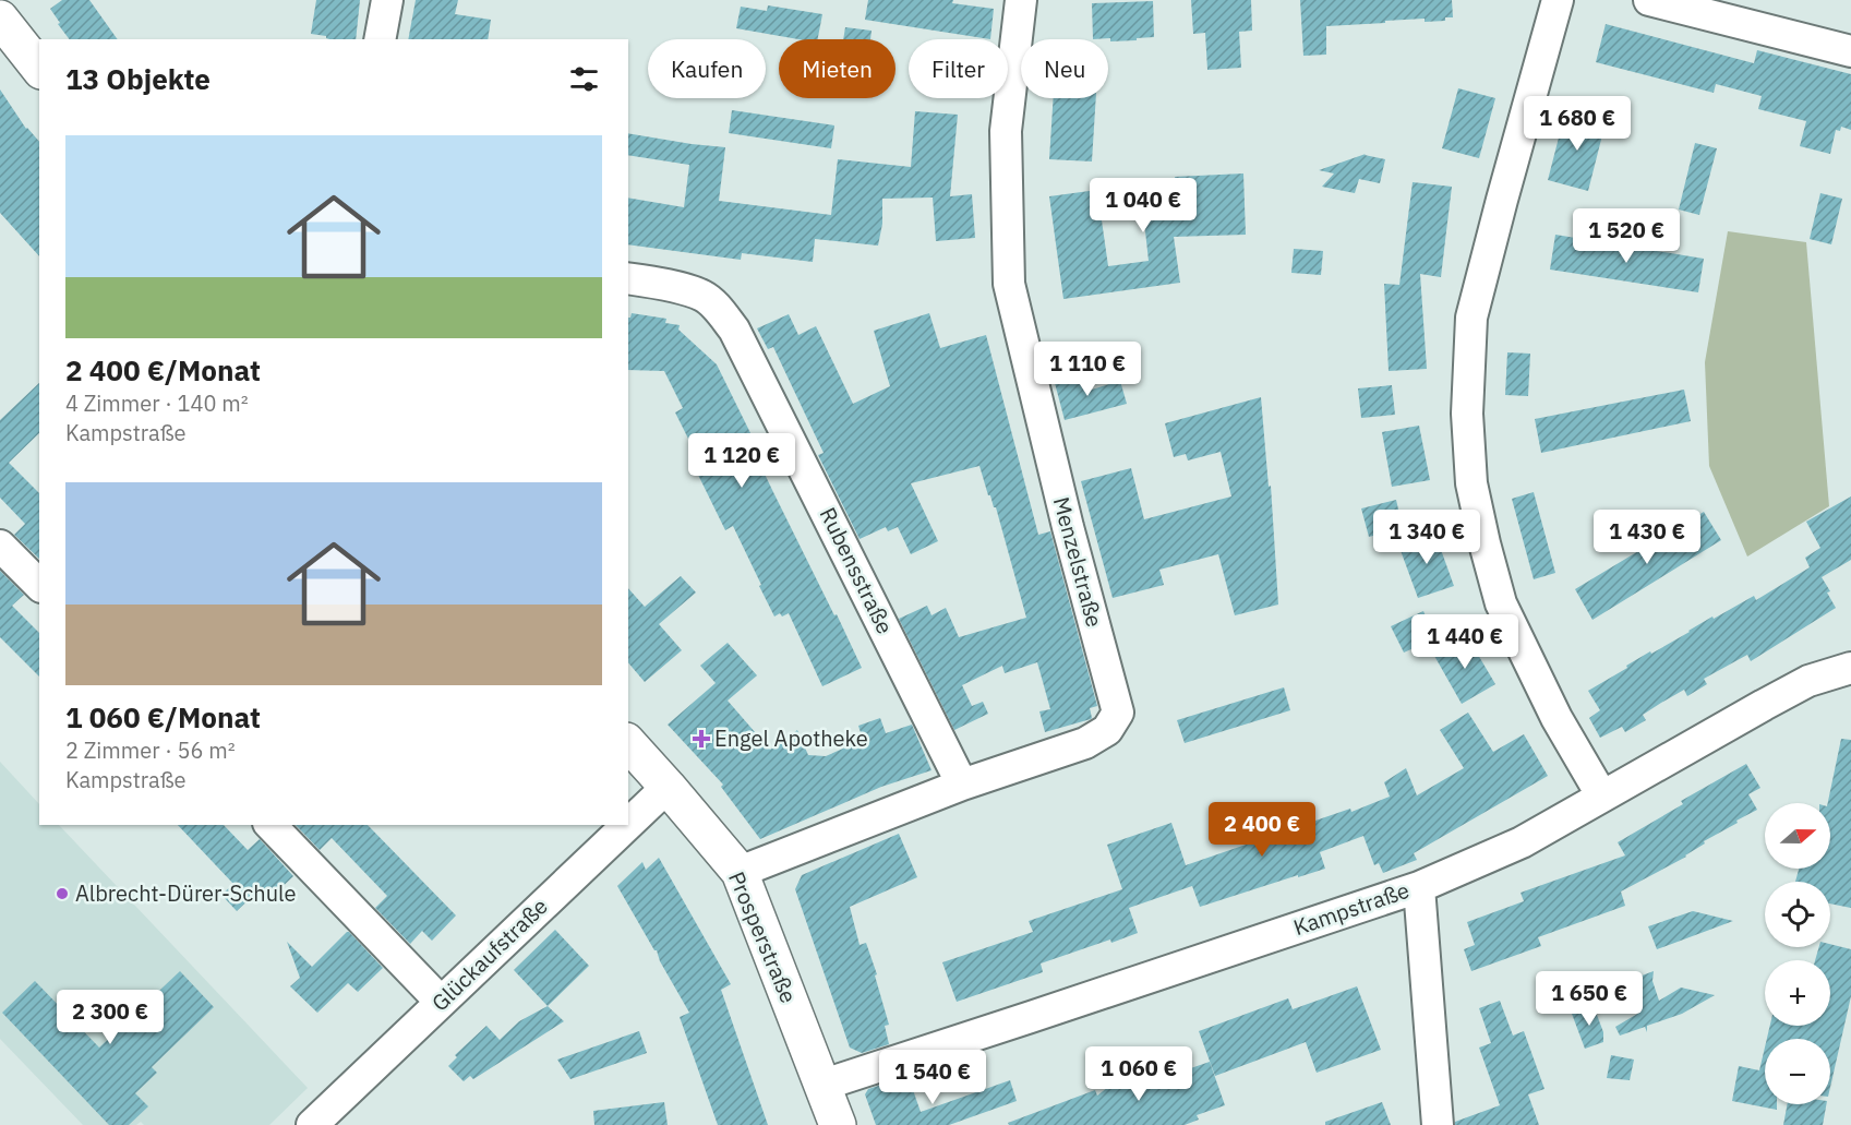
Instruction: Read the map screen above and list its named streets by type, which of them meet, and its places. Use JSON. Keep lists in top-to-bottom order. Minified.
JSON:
{"streets":{"main road":["Prosperstraße"],"street":["Menzelstraße","Rubensstraße","Kampstraße","Glückaufstraße"]},"crossings":[["Menzelstraße","Rubensstraße"],["Menzelstraße","Prosperstraße"],["Kampstraße","Prosperstraße"],["Prosperstraße","Glückaufstraße"]],"places":{"health":["Engel Apotheke"],"other":["Albrecht-Dürer-Schule"]},"north":"right","page":{"chip":["Kaufen","Mieten","Filter","Neu"],"heading":"13 Objekte","price":["1 680 €","1 040 €","1 520 €","1 110 €","1 120 €","1 340 €","1 430 €","1 440 €","2 400 €","1 650 €","2 300 €","1 060 €","1 540 €"],"list":[{"name":"2 400 €/Monat","note":"4 Zimmer · 140 m² · Kampstraße"},{"name":"1 060 €/Monat","note":"2 Zimmer · 56 m² · Kampstraße"}],"map_buttons":["+","−"]}}
